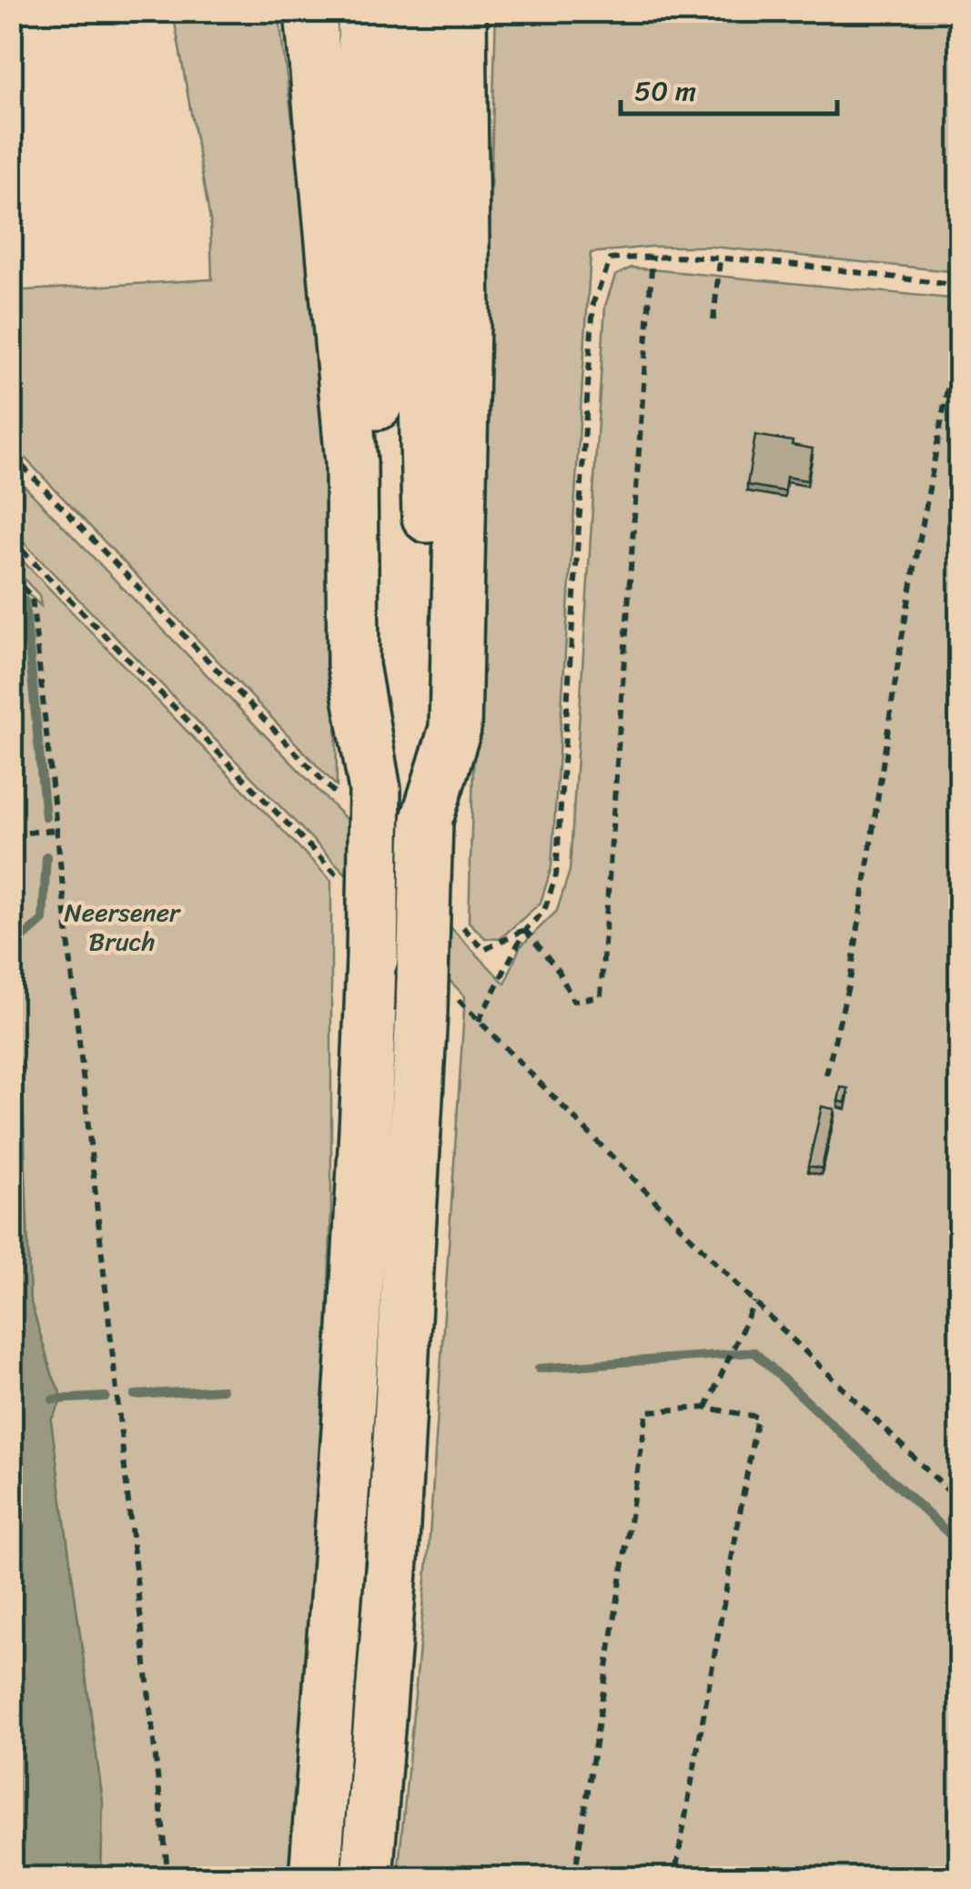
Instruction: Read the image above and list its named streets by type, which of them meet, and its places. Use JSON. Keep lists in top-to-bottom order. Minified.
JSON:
{"parks":["Neersener Bruch"],"scale_bar":"50 m"}
